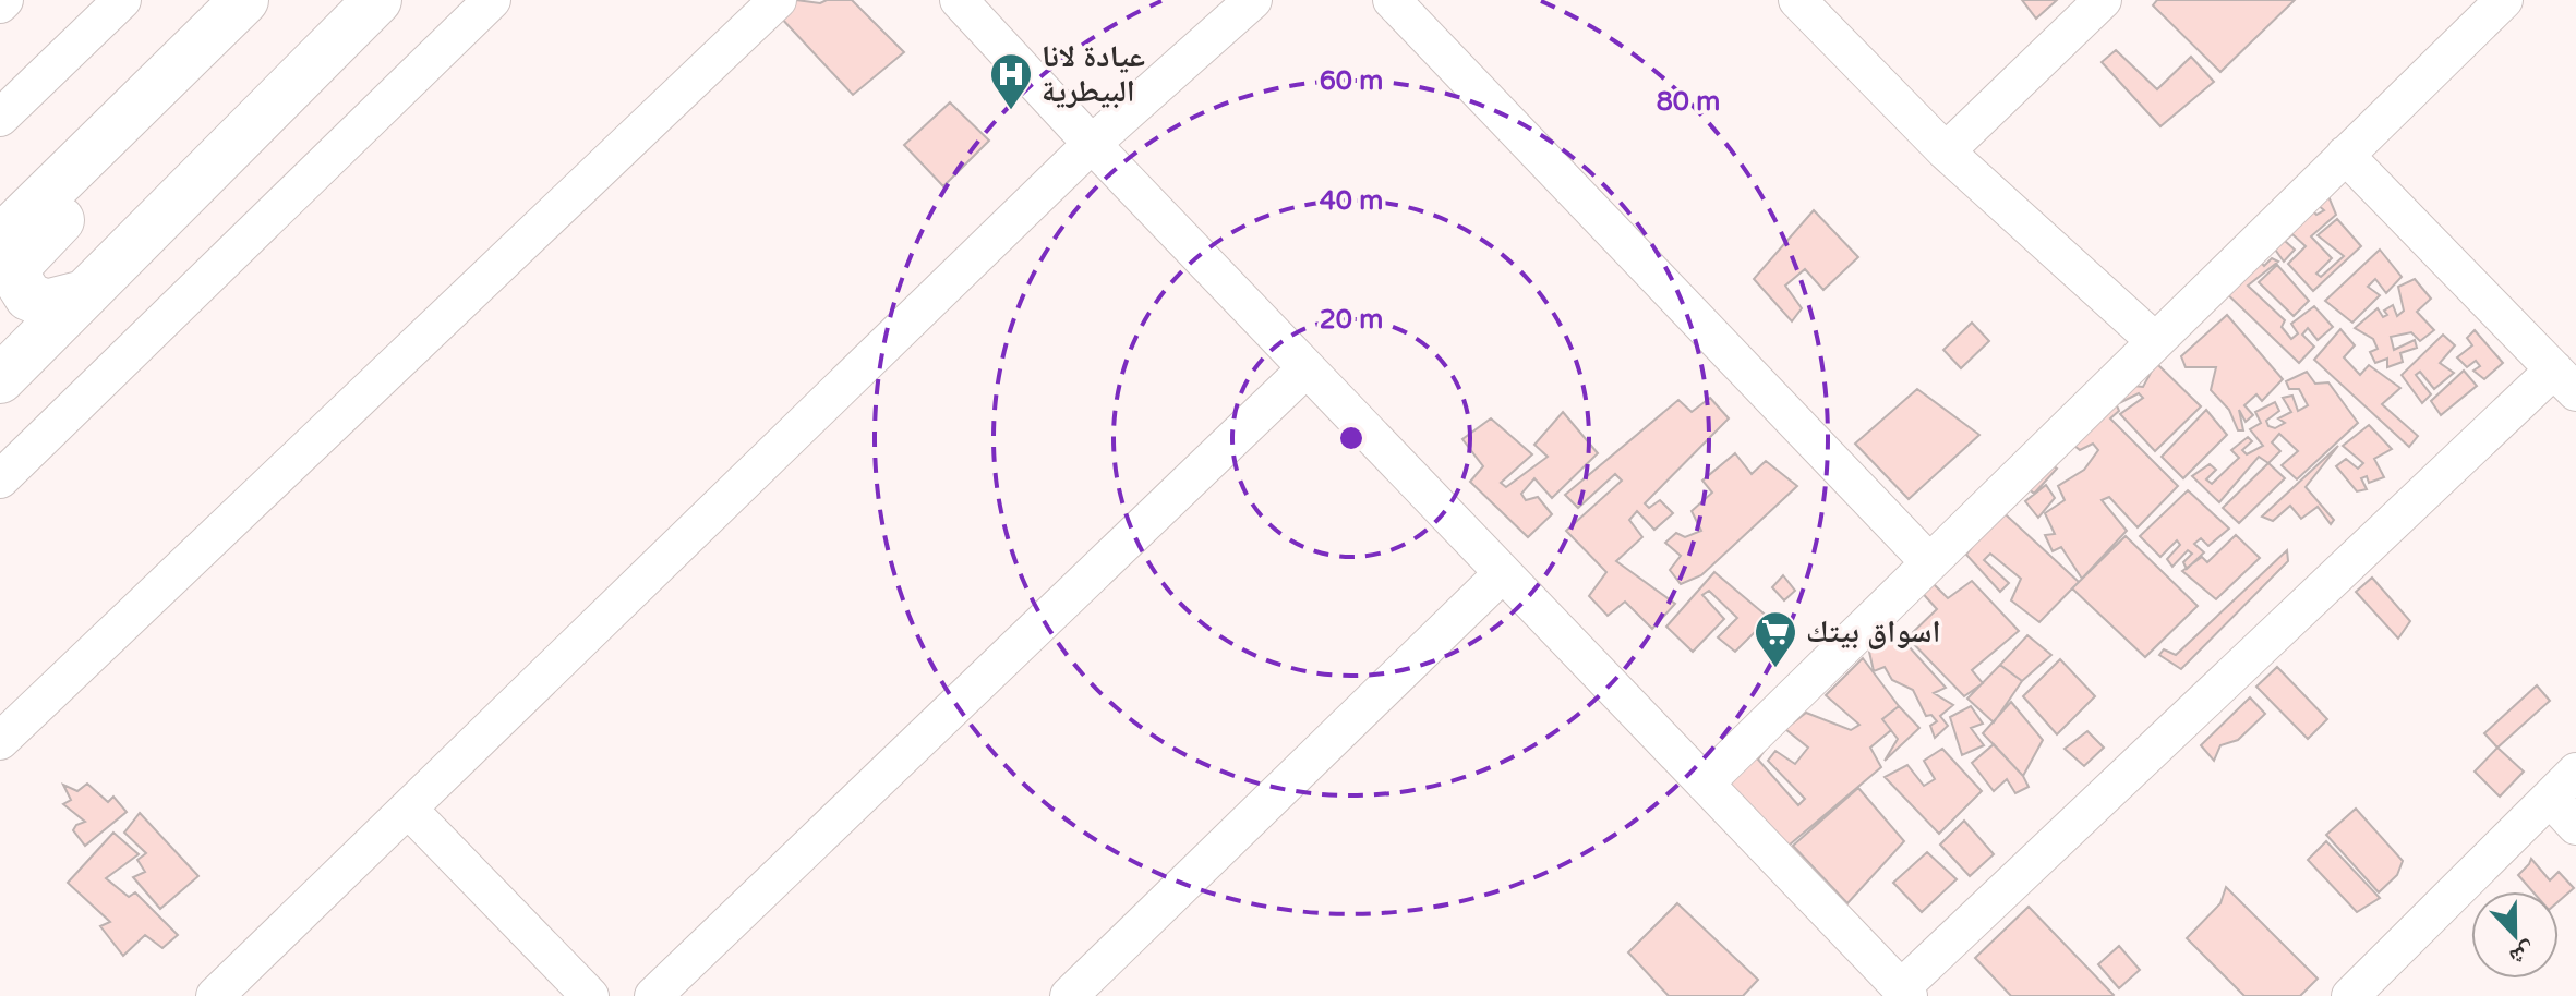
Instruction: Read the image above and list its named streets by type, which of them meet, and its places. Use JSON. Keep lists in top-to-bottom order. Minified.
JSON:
{"places":{"hospital":["عيادة لانا البيطرية"],"supermarket":["اسواق بيتك"]},"north":"bottom","rings":["60 m","80 m","40 m","20 m"]}
